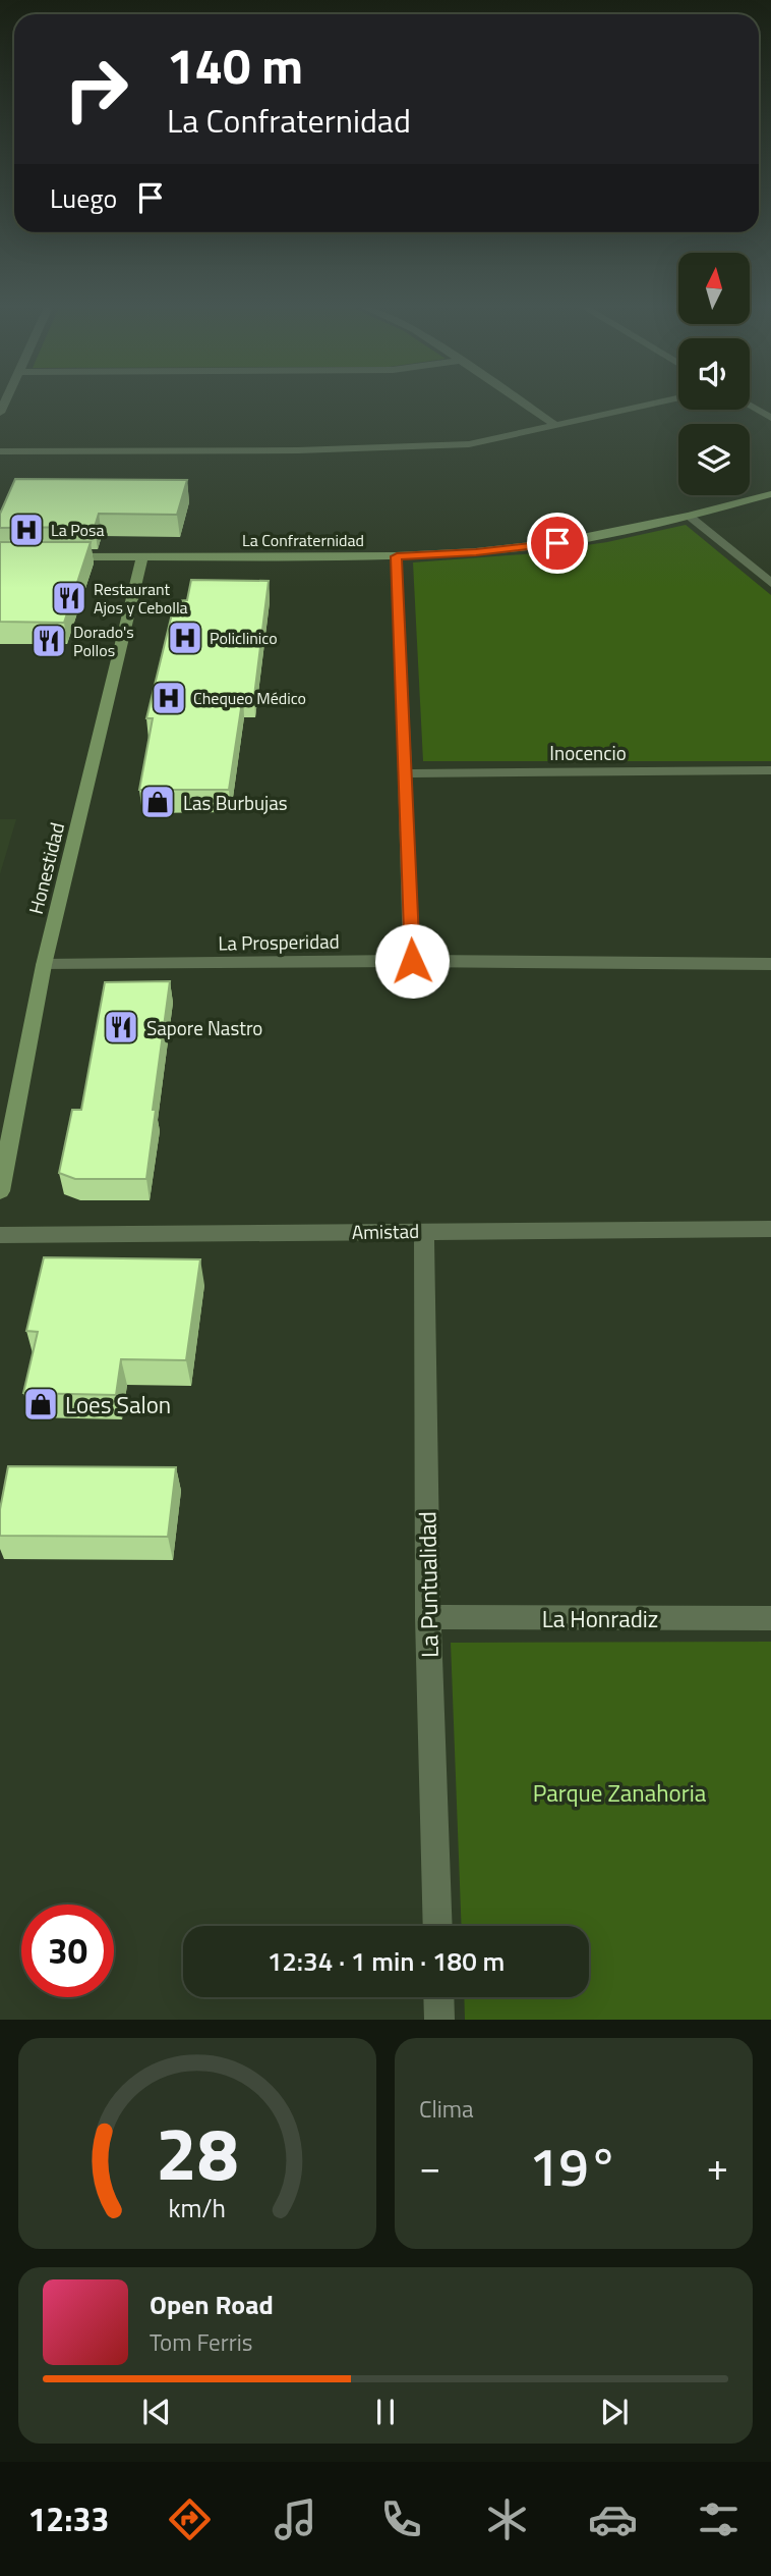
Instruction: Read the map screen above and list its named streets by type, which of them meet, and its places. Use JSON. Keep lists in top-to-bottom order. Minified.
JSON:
{"streets":{"street":["La Confraternidad","Inocencio","Honestidad","La Prosperidad","Amistad","La Puntualidad","La Honradiz"]},"crossings":[["La Confraternidad","Honestidad"],["Honestidad","La Prosperidad"],["Amistad","La Puntualidad"],["La Puntualidad","La Honradiz"]],"parks":["Parque Zanahoria"],"places":{"hospital":["La Posa","Policlinico","Chequeo Médico"],"restaurant":["Restaurant Ajos y Cebolla","Dorado's Pollos","Sapore Nastro"],"shop":["Las Burbujas","Loes Salon"]},"north":"top","page":{"turn":["140 m","La Confraternidad"],"then":"Luego","limit":"30","trip":"12:34 · 1 min · 180 m","tile":"Clima","heat":["−","19°","+"],"song":["Open Road","Tom Ferris"],"tabs":"12:33","gauge":["28","km/h"]}}
